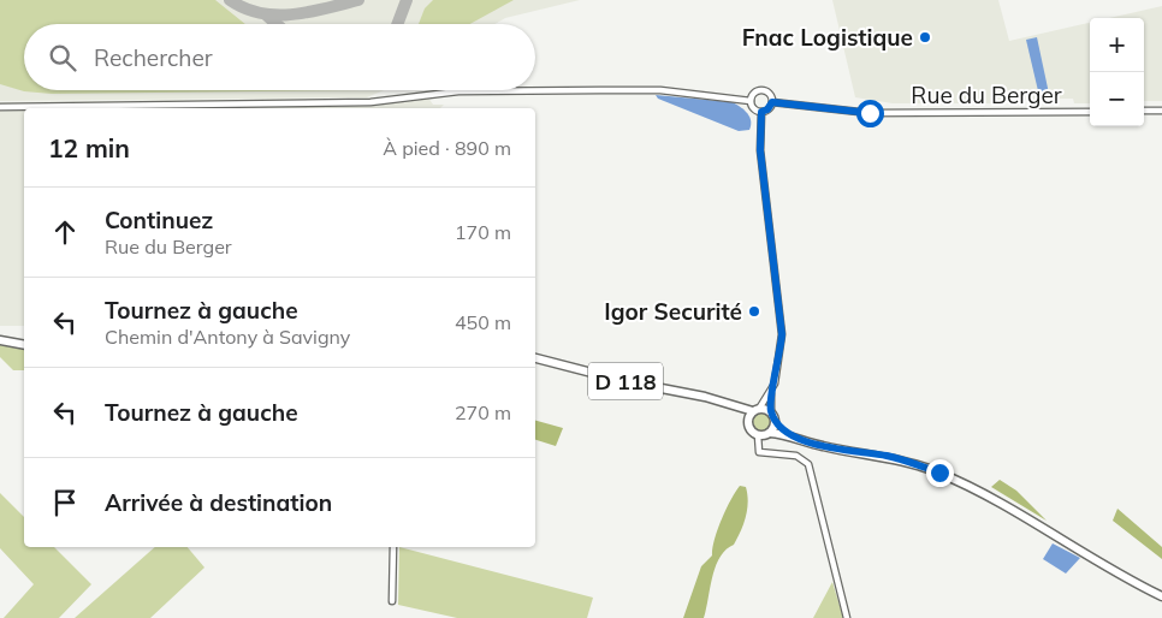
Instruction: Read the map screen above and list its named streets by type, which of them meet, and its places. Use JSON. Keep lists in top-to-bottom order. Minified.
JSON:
{"streets":{"main road":["D 118"],"street":["Rue du Berger"]},"places":["Fnac Logistique","Igor Securité"],"page":{"map_buttons":["+","−"],"search":"Rechercher","heading":["12 min","À pied · 890 m"],"list":[["Continuez","Rue du Berger","170 m"],["Tournez à gauche","Chemin d'Antony à Savigny","450 m"],["Tournez à gauche","270 m"],"Arrivée à destination"]}}
